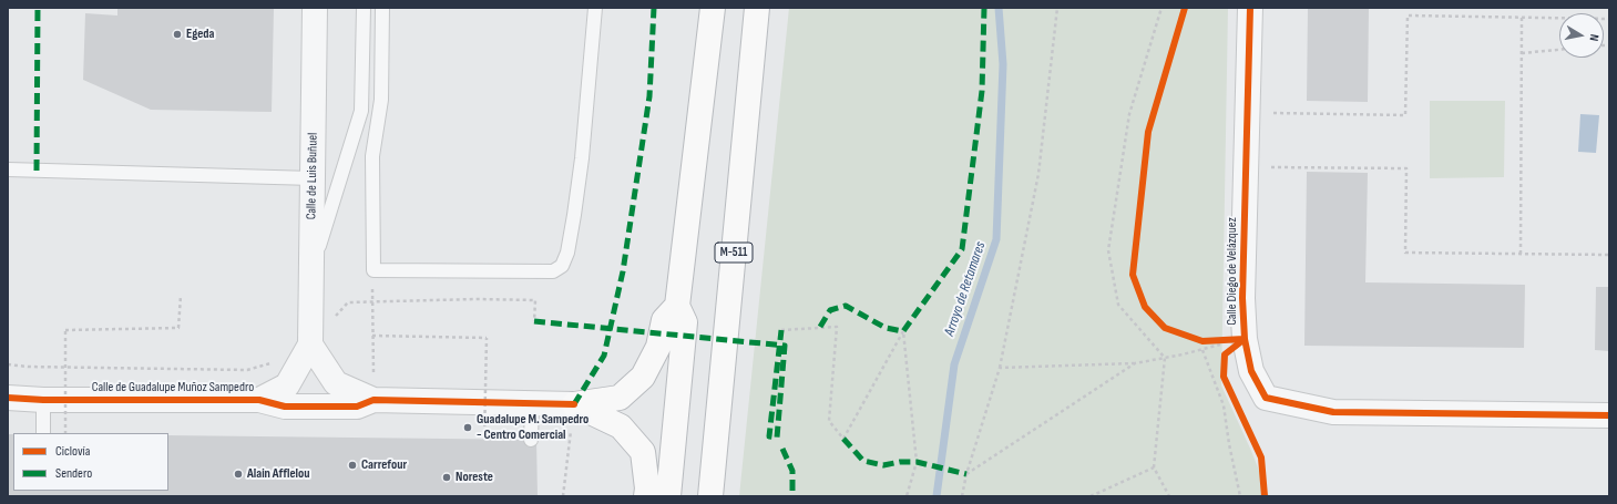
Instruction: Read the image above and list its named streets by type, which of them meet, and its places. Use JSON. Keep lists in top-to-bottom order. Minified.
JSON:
{"streets":{"highway":["M-511"],"street":["Calle de Luis Buñuel","Calle Diego de Velázquez","Calle de Guadalupe Muñoz Sampedro"]},"crossings":[["Calle de Luis Buñuel","Calle de Guadalupe Muñoz Sampedro"]],"water":["Arroyo de Retamares"],"places":["Egeda","Guadalupe M. Sampedro - Centro Comercial","Carrefour","Alain Afflelou","Noreste"],"legend":["Ciclovía","Sendero"],"north":"right"}
